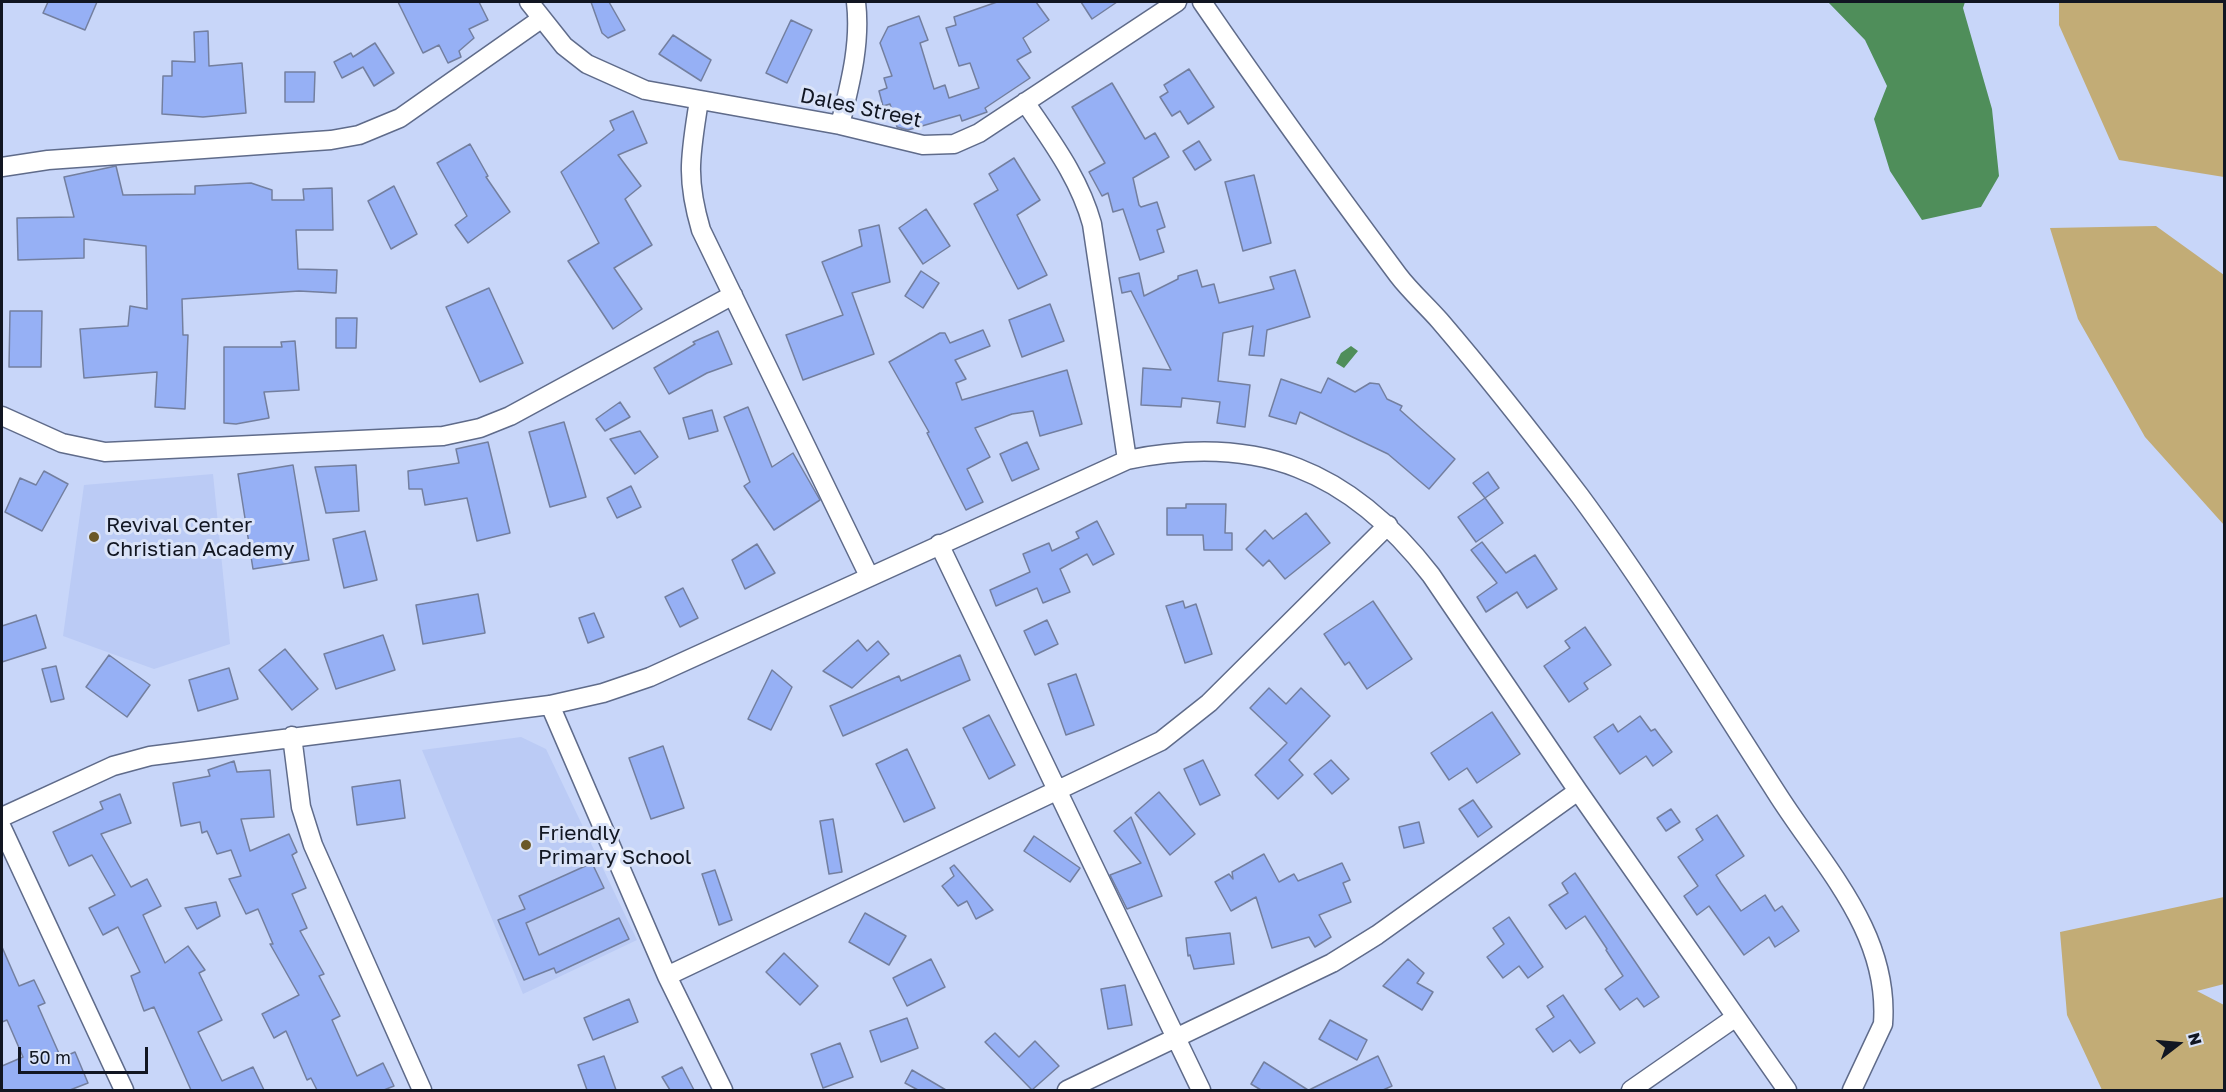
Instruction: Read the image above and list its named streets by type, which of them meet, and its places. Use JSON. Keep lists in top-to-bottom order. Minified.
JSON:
{"streets":{"street":["Dales Street"]},"places":["Revival Center Christian Academy","Friendly Primary School"],"scale_bar":"50 m","north":"right"}
